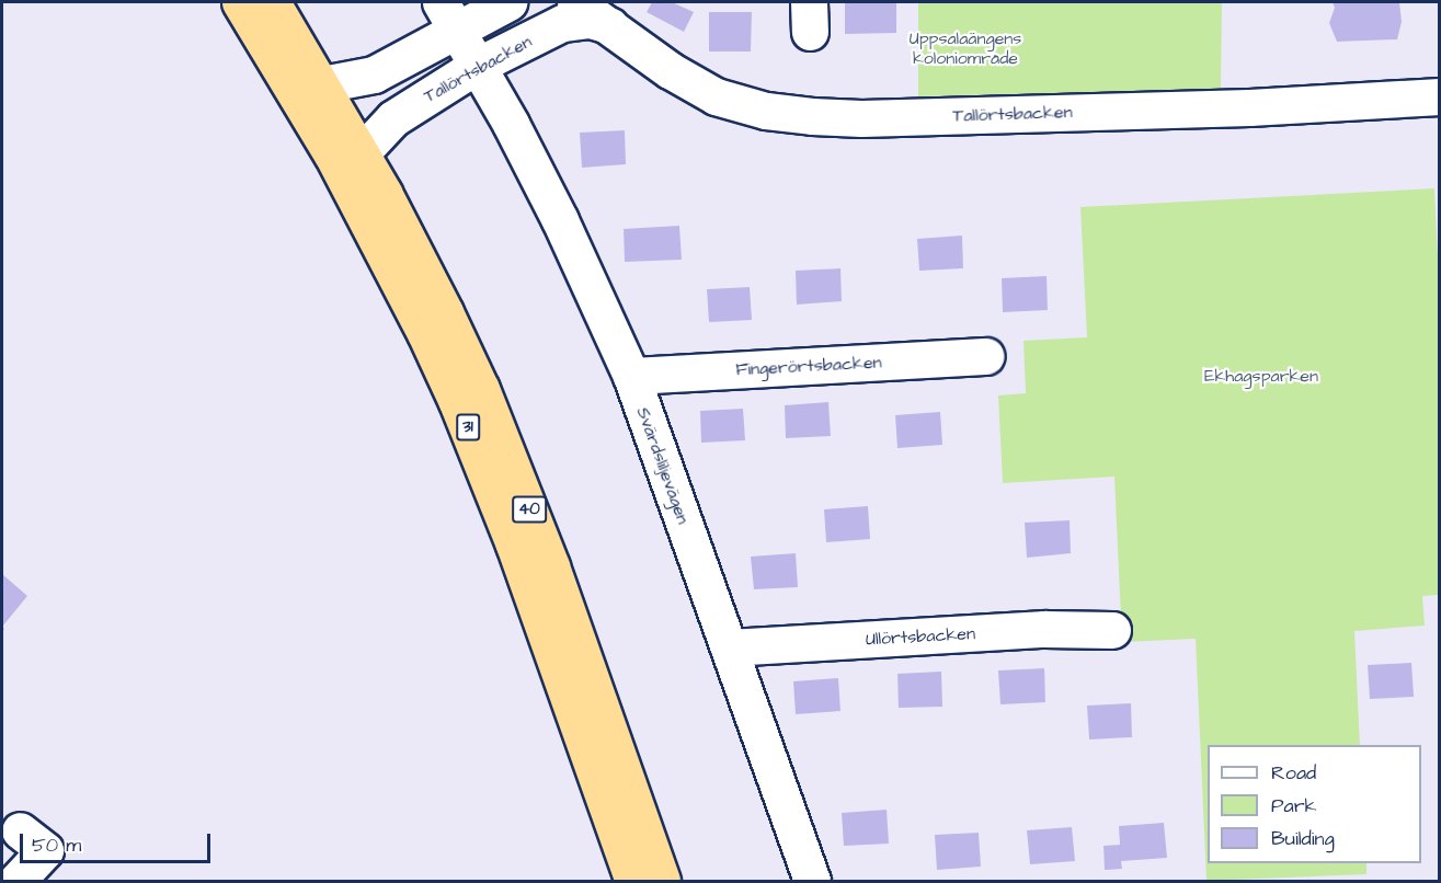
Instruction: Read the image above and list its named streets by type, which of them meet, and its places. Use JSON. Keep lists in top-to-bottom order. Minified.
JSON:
{"streets":{"highway":["31","40"],"street":["Tallörtsbacken","Fingerörtsbacken","Svärdsliljevägen","Ullörtsbacken"]},"crossings":[["Tallörtsbacken","Svärdsliljevägen"],["Tallörtsbacken","40"],["Fingerörtsbacken","Svärdsliljevägen"],["Svärdsliljevägen","Ullörtsbacken"]],"parks":["Uppsalaängens koloniområde","Ekhagsparken"],"legend":["Road","Park","Building"],"scale_bar":"50 m"}
